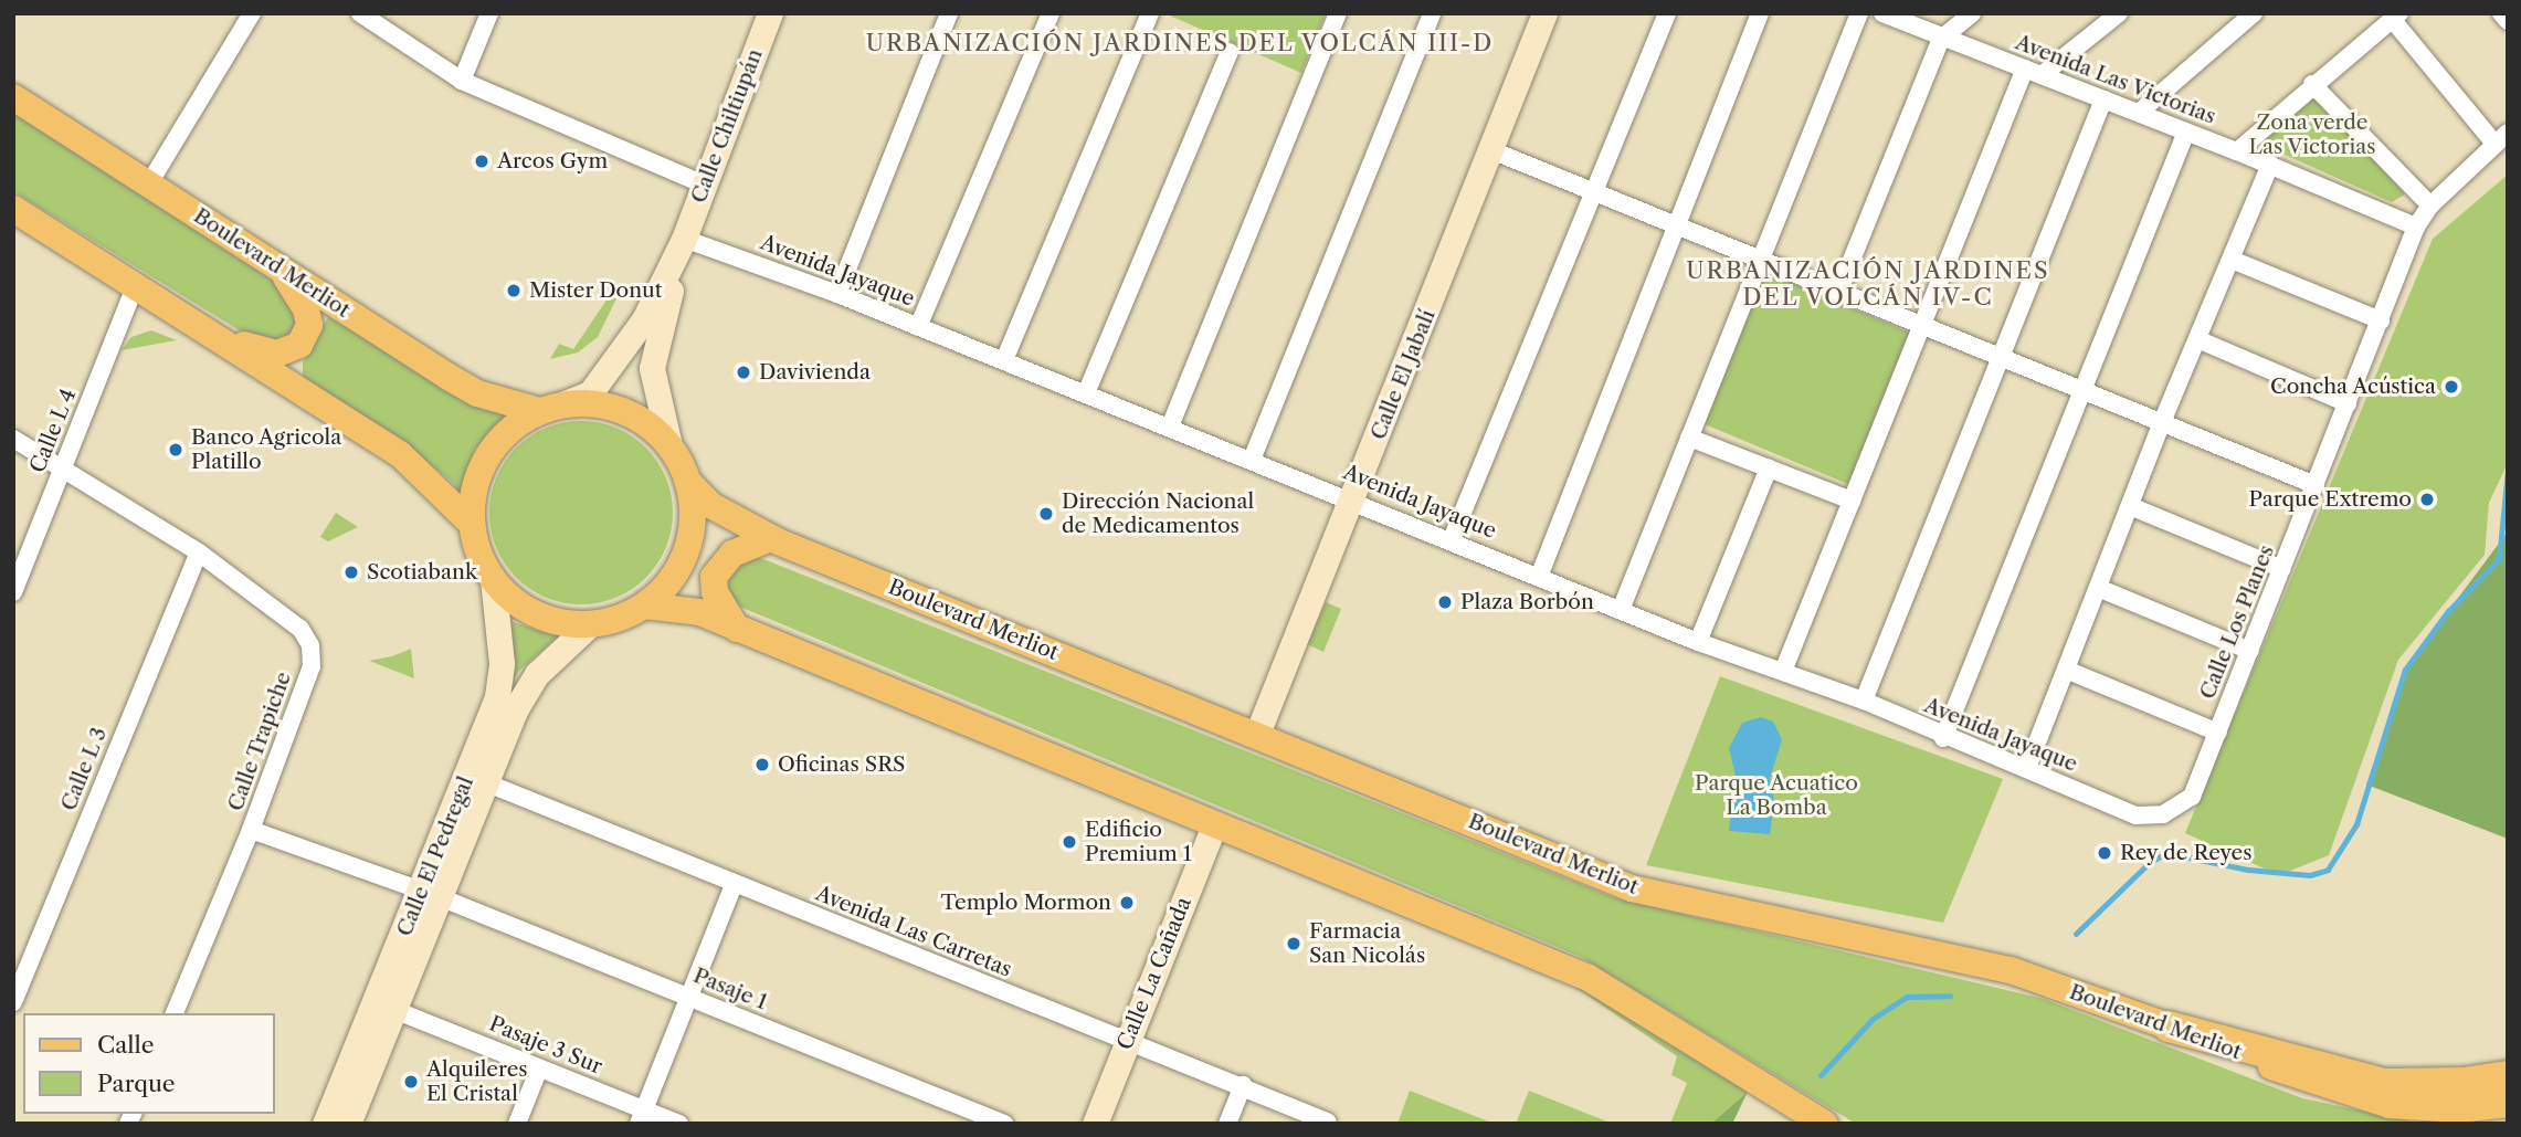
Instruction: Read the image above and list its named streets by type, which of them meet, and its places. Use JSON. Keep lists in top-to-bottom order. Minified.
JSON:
{"streets":{"main road":["Calle Chiltiupán","Boulevard Merliot","Calle El Jabalí","Calle El Pedregal","Calle La Cañada"],"street":["Avenida Las Victorias","Avenida Jayaque","Calle L 4","Calle Los Planes","Calle Trapiche","Calle L 3","Avenida Las Carretas","Pasaje 1","Pasaje 3 Sur"]},"crossings":[["Avenida Las Victorias","Calle Los Planes"],["Calle Chiltiupán","Boulevard Merliot"],["Calle Chiltiupán","Avenida Jayaque"],["Calle Chiltiupán","Calle El Pedregal"],["Boulevard Merliot","Calle El Jabalí"],["Boulevard Merliot","Calle El Pedregal"],["Avenida Jayaque","Calle El Jabalí"],["Avenida Jayaque","Calle Los Planes"],["Calle L 4","Calle Trapiche"],["Calle Trapiche","Calle L 3"],["Calle Trapiche","Pasaje 1"],["Calle El Pedregal","Avenida Las Carretas"],["Calle El Pedregal","Pasaje 1"],["Calle El Pedregal","Pasaje 3 Sur"],["Avenida Las Carretas","Calle La Cañada"]],"districts":["URBANIZACIÓN JARDINES DEL VOLCÁN III-D","URBANIZACIÓN JARDINES DEL VOLCÁN IV-C"],"parks":["Zona verde Las Victorias","Parque Acuatico La Bomba"],"places":["Arcos Gym","Mister Donut","Davivienda","Concha Acústica","Banco Agricola Platillo","Parque Extremo","Dirección Nacional de Medicamentos","Scotiabank","Plaza Borbón","Oficinas SRS","Edificio Premium 1","Rey de Reyes","Templo Mormon","Farmacia San Nicolás","Alquileres El Cristal"],"legend":["Calle","Parque"]}
